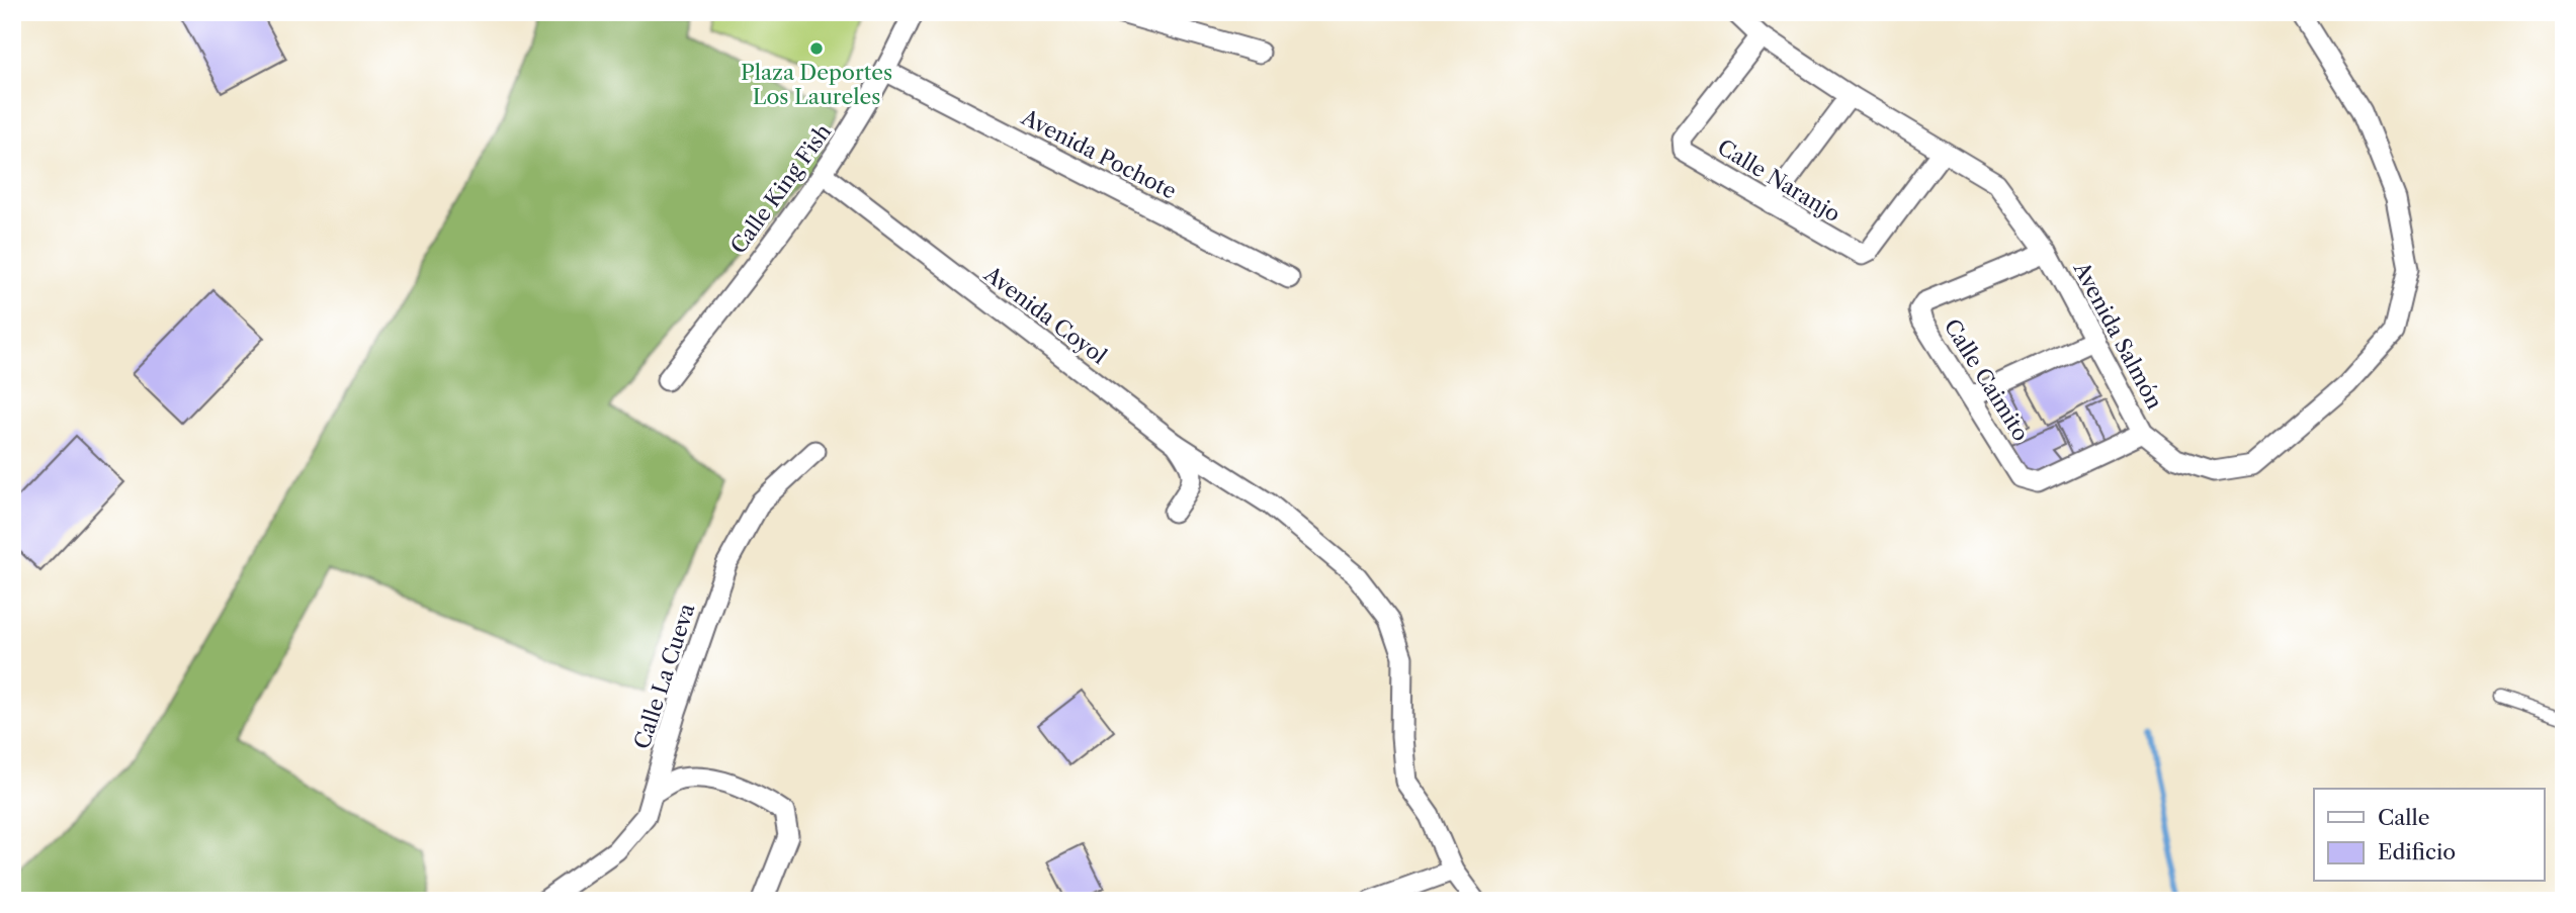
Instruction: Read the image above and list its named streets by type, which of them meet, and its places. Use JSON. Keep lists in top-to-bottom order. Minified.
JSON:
{"streets":{"street":["Avenida Pochote","Calle Naranjo","Calle King Fish","Avenida Coyol","Avenida Salmón","Calle Caimito","Calle La Cueva"]},"crossings":[["Avenida Pochote","Calle King Fish"],["Calle Naranjo","Avenida Salmón"],["Calle King Fish","Avenida Coyol"],["Avenida Salmón","Calle Caimito"]],"places":["Plaza Deportes Los Laureles"],"legend":["Calle","Edificio"]}
